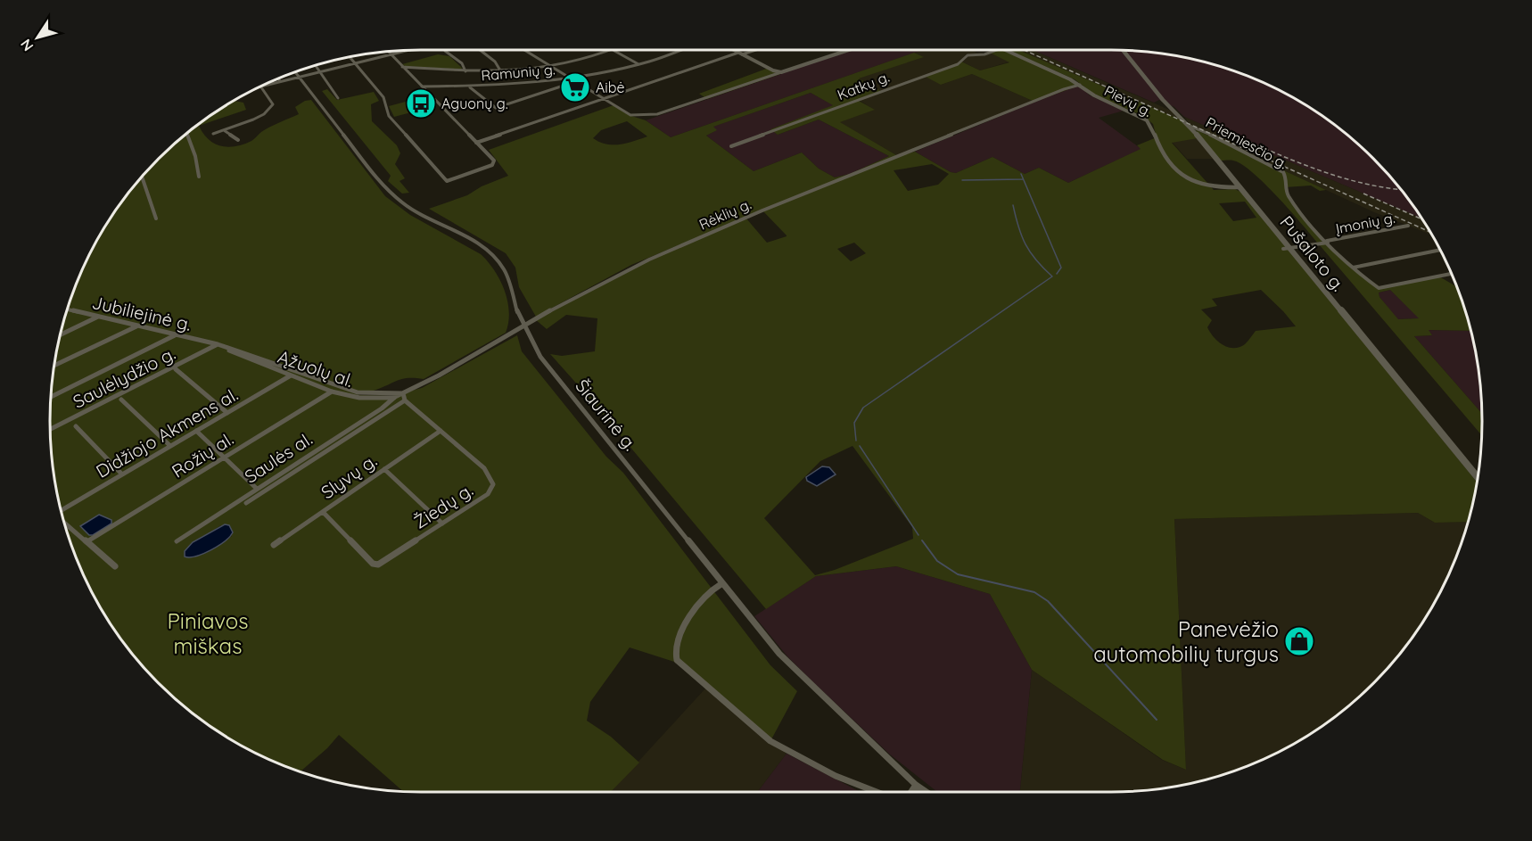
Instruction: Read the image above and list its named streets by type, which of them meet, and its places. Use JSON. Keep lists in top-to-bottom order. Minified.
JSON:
{"streets":{"main road":["Pušaloto g."],"street":["Ramunių g.","Katkų g.","Pievų g.","Priemiesčio g.","Rėklių g.","Įmonių g.","Jubiliejinė g.","Ąžuolų al.","Saulėlydžio g.","Šiaurinė g.","Didžiojo Akmens al.","Rožių al.","Saulės al.","Slyvų g.","Žiedų g."]},"crossings":[["Pievų g.","Rėklių g."],["Pievų g.","Pušaloto g."],["Priemiesčio g.","Įmonių g."],["Priemiesčio g.","Pušaloto g."],["Rėklių g.","Jubiliejinė g."],["Rėklių g.","Ąžuolų al."],["Rėklių g.","Šiaurinė g."],["Rėklių g.","Saulės al."],["Įmonių g.","Pušaloto g."],["Jubiliejinė g.","Saulėlydžio g."],["Ąžuolų al.","Didžiojo Akmens al."],["Ąžuolų al.","Rožių al."],["Ąžuolų al.","Saulės al."],["Slyvų g.","Žiedų g."]],"parks":["Piniavos miškas"],"places":{"supermarket":["Aibė"],"bus stop":["Aguonų g."],"shop":["Panevėžio automobilių turgus"]},"north":"bottom left"}
